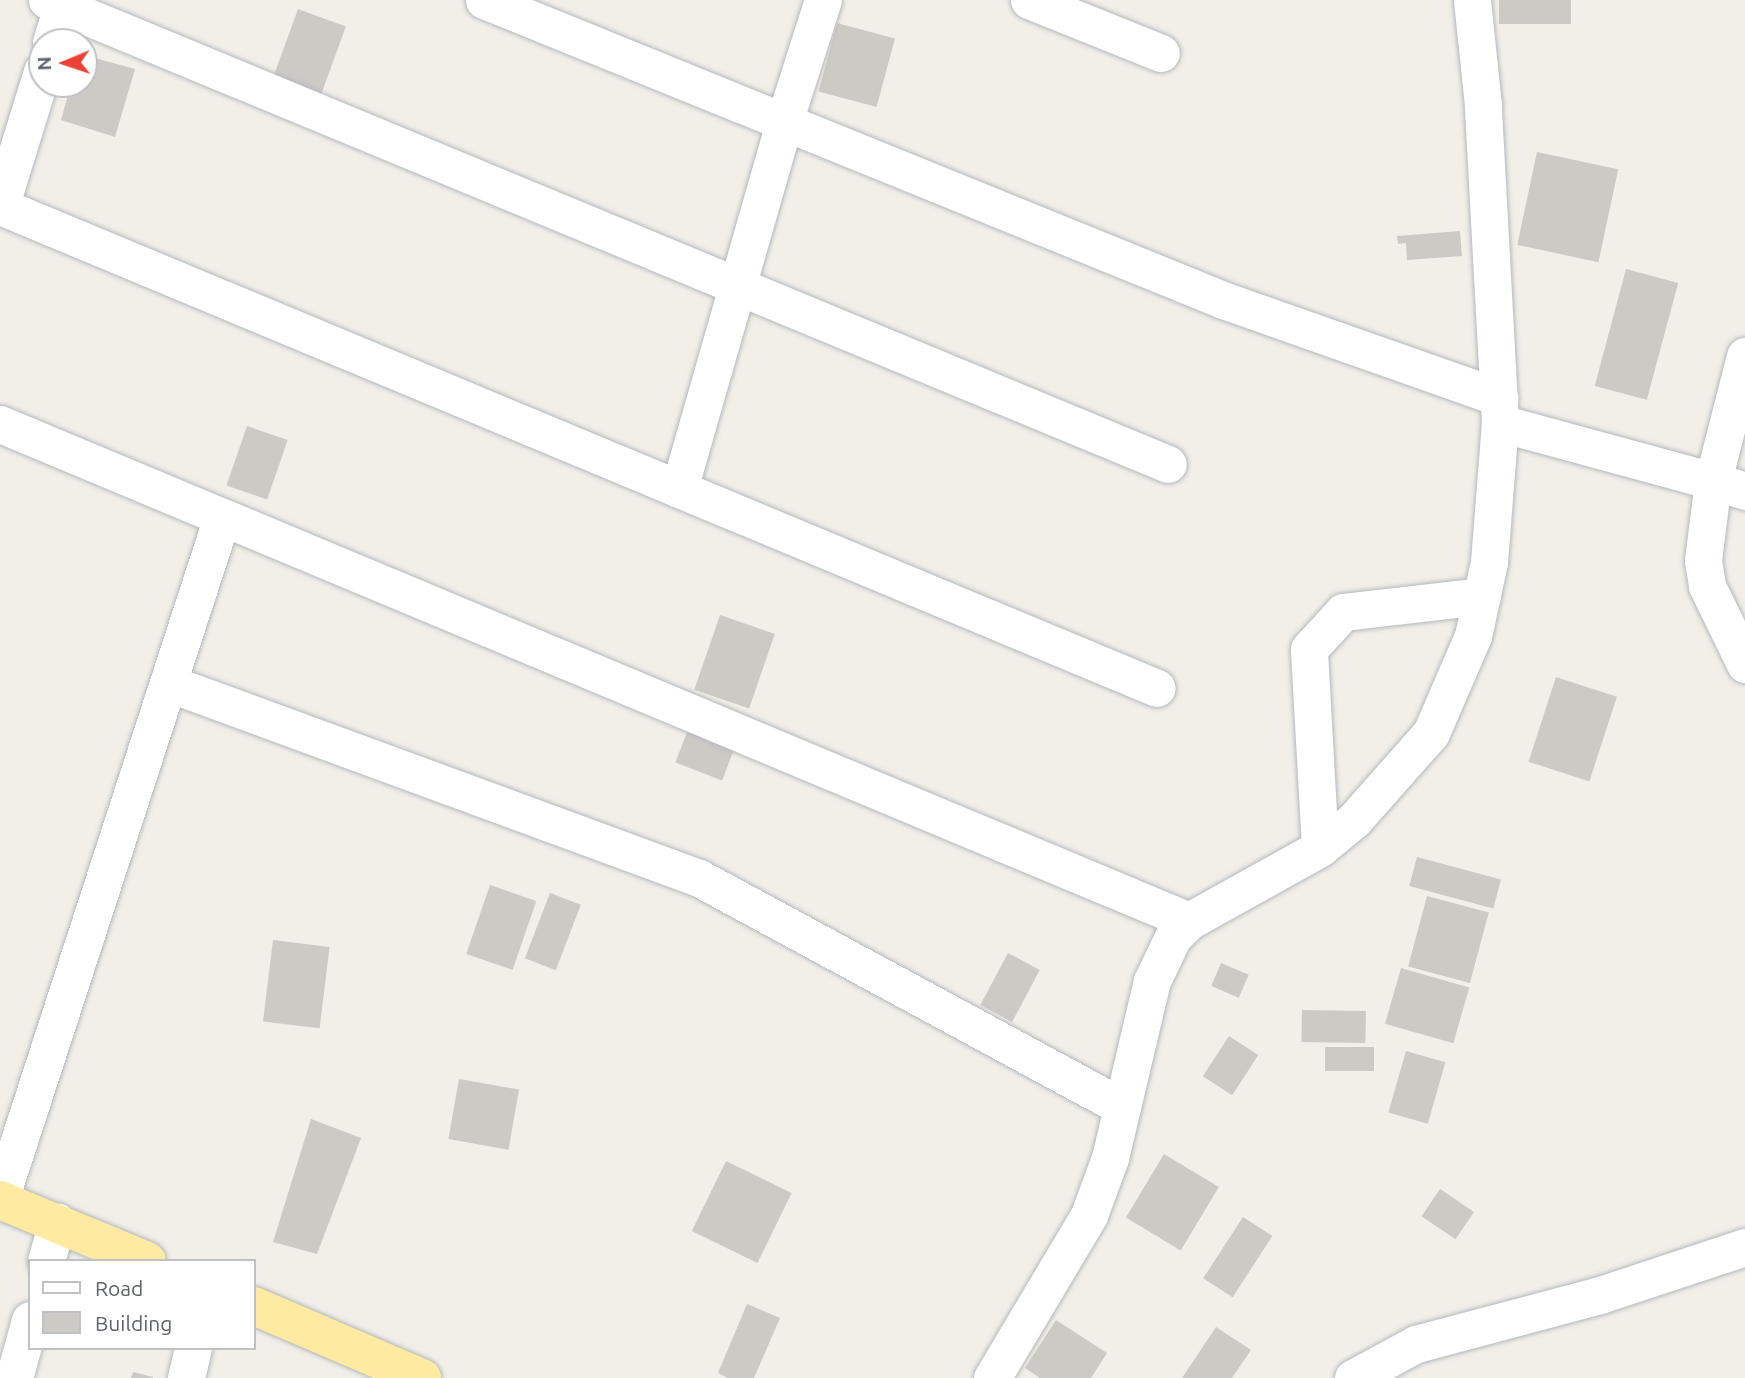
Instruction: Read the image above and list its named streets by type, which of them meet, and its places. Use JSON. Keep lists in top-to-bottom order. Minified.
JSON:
{"legend":["Road","Building"],"north":"left"}
